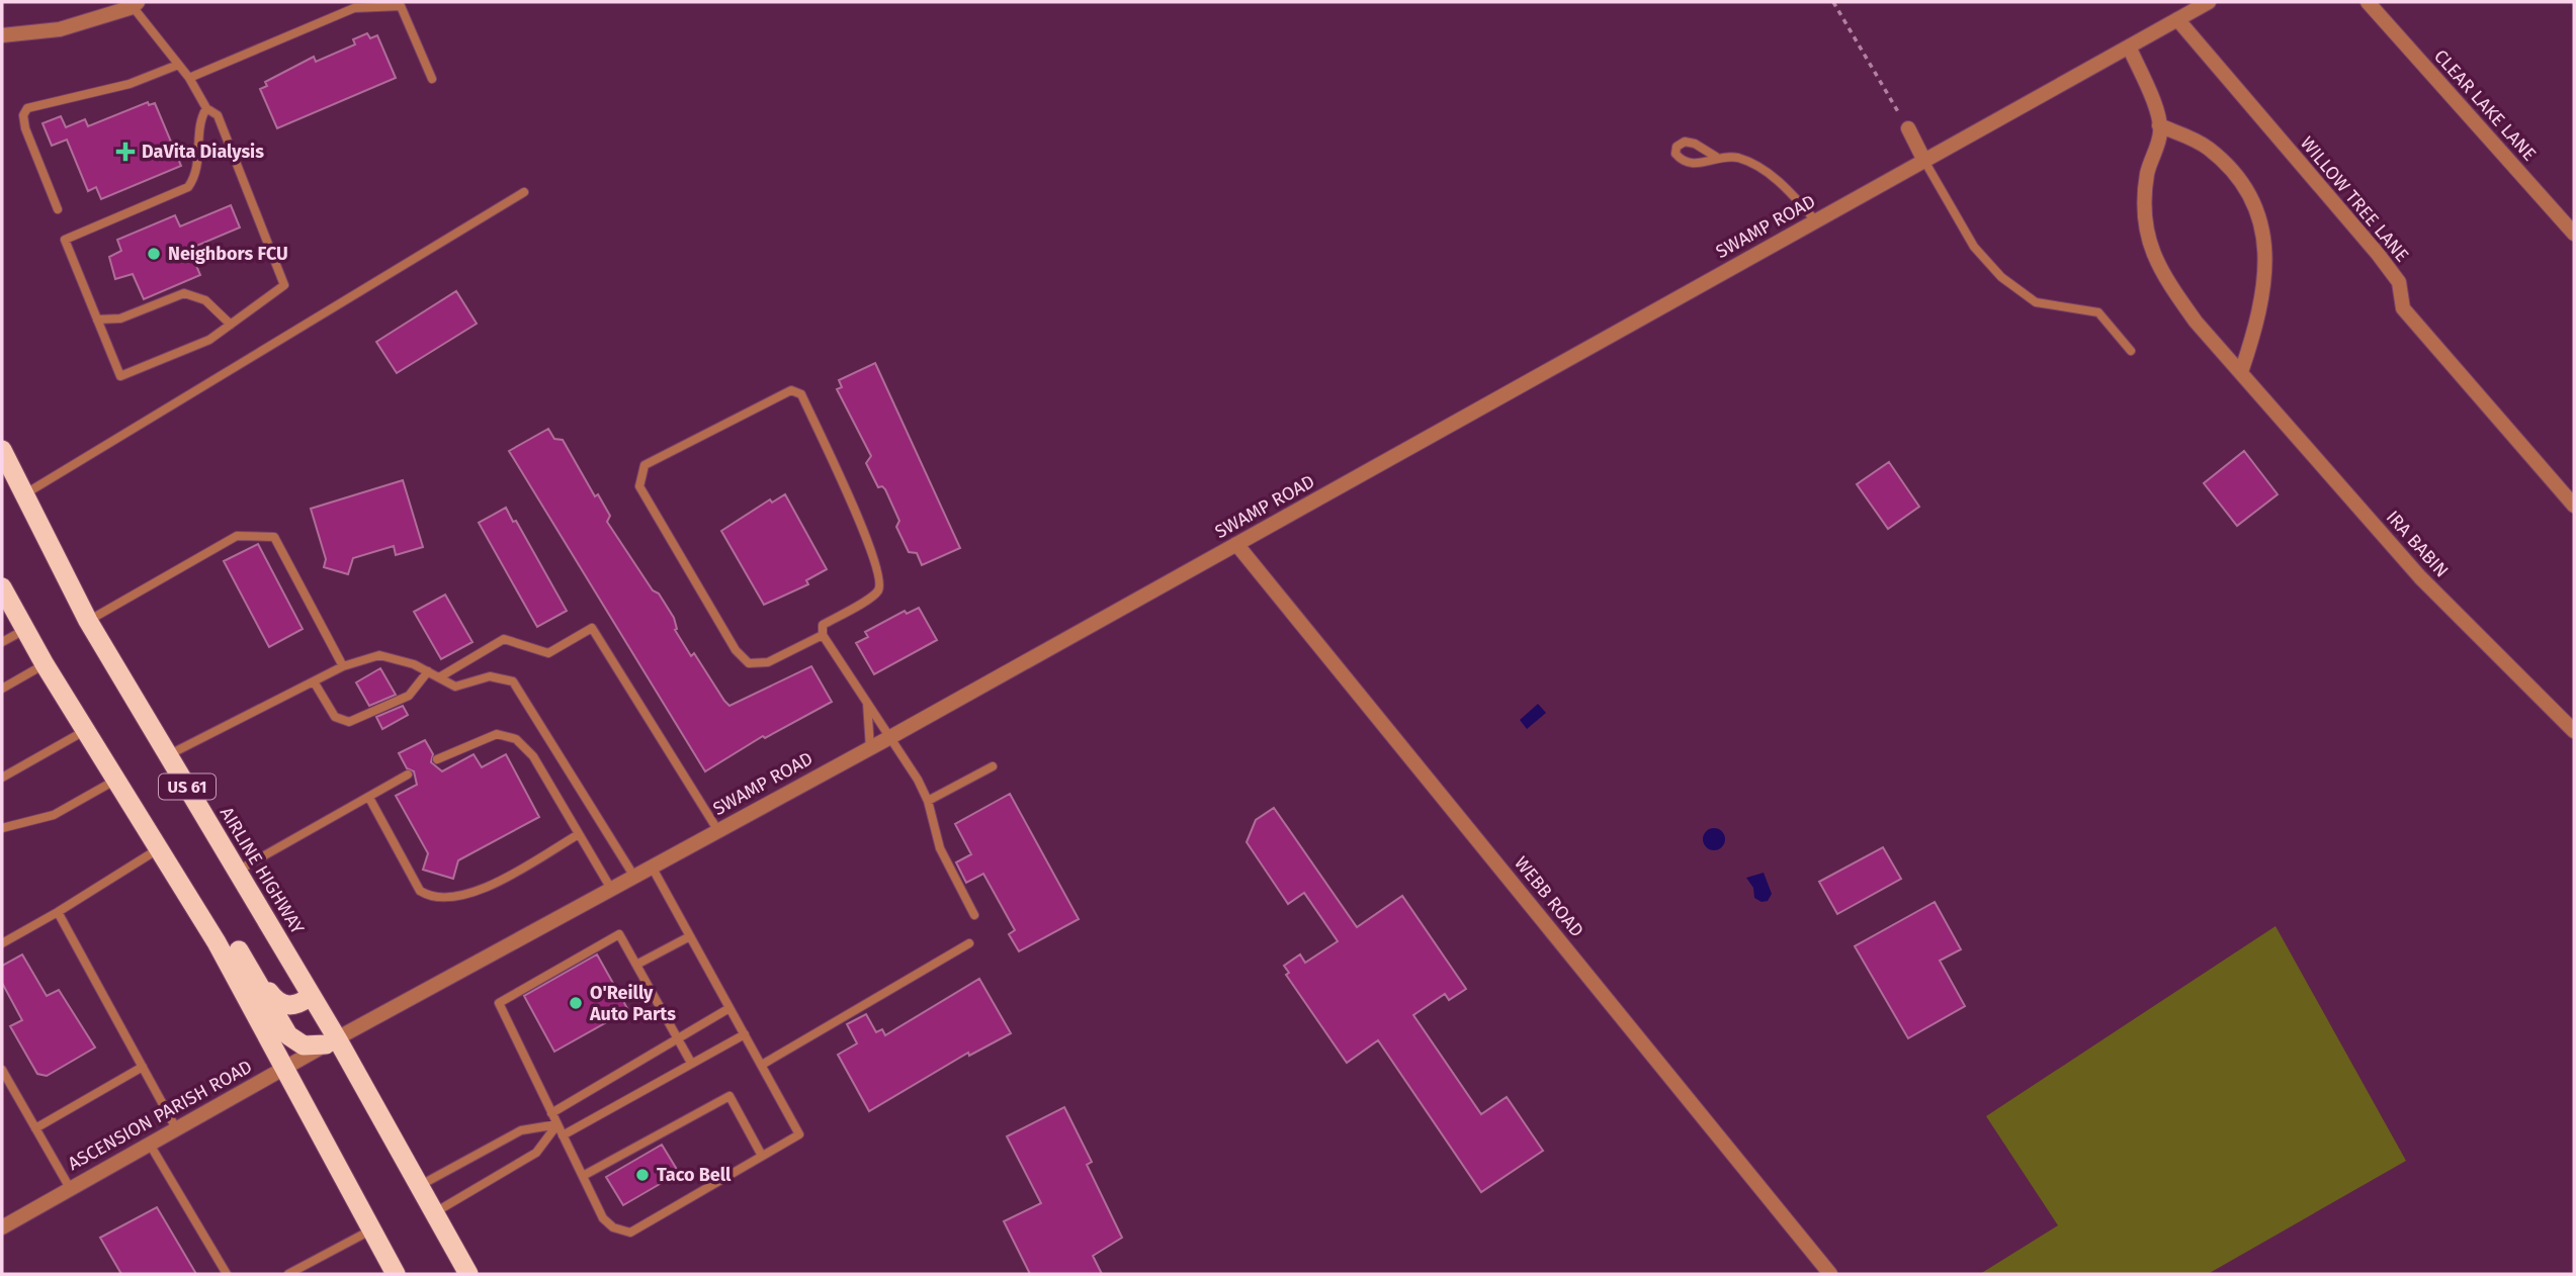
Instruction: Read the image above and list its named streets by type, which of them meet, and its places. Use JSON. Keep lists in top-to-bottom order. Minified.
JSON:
{"streets":{"highway":["US 61","AIRLINE HIGHWAY"],"street":["CLEAR LAKE LANE","WILLOW TREE LANE","SWAMP ROAD","IRA BABIN","WEBB ROAD","ASCENSION PARISH ROAD"]},"crossings":[["WILLOW TREE LANE","SWAMP ROAD"],["SWAMP ROAD","AIRLINE HIGHWAY"],["SWAMP ROAD","WEBB ROAD"],["SWAMP ROAD","ASCENSION PARISH ROAD"],["US 61","ASCENSION PARISH ROAD"],["AIRLINE HIGHWAY","ASCENSION PARISH ROAD"]],"places":{"health":["DaVita Dialysis"],"other":["Neighbors FCU","O'Reilly Auto Parts","Taco Bell"]}}
